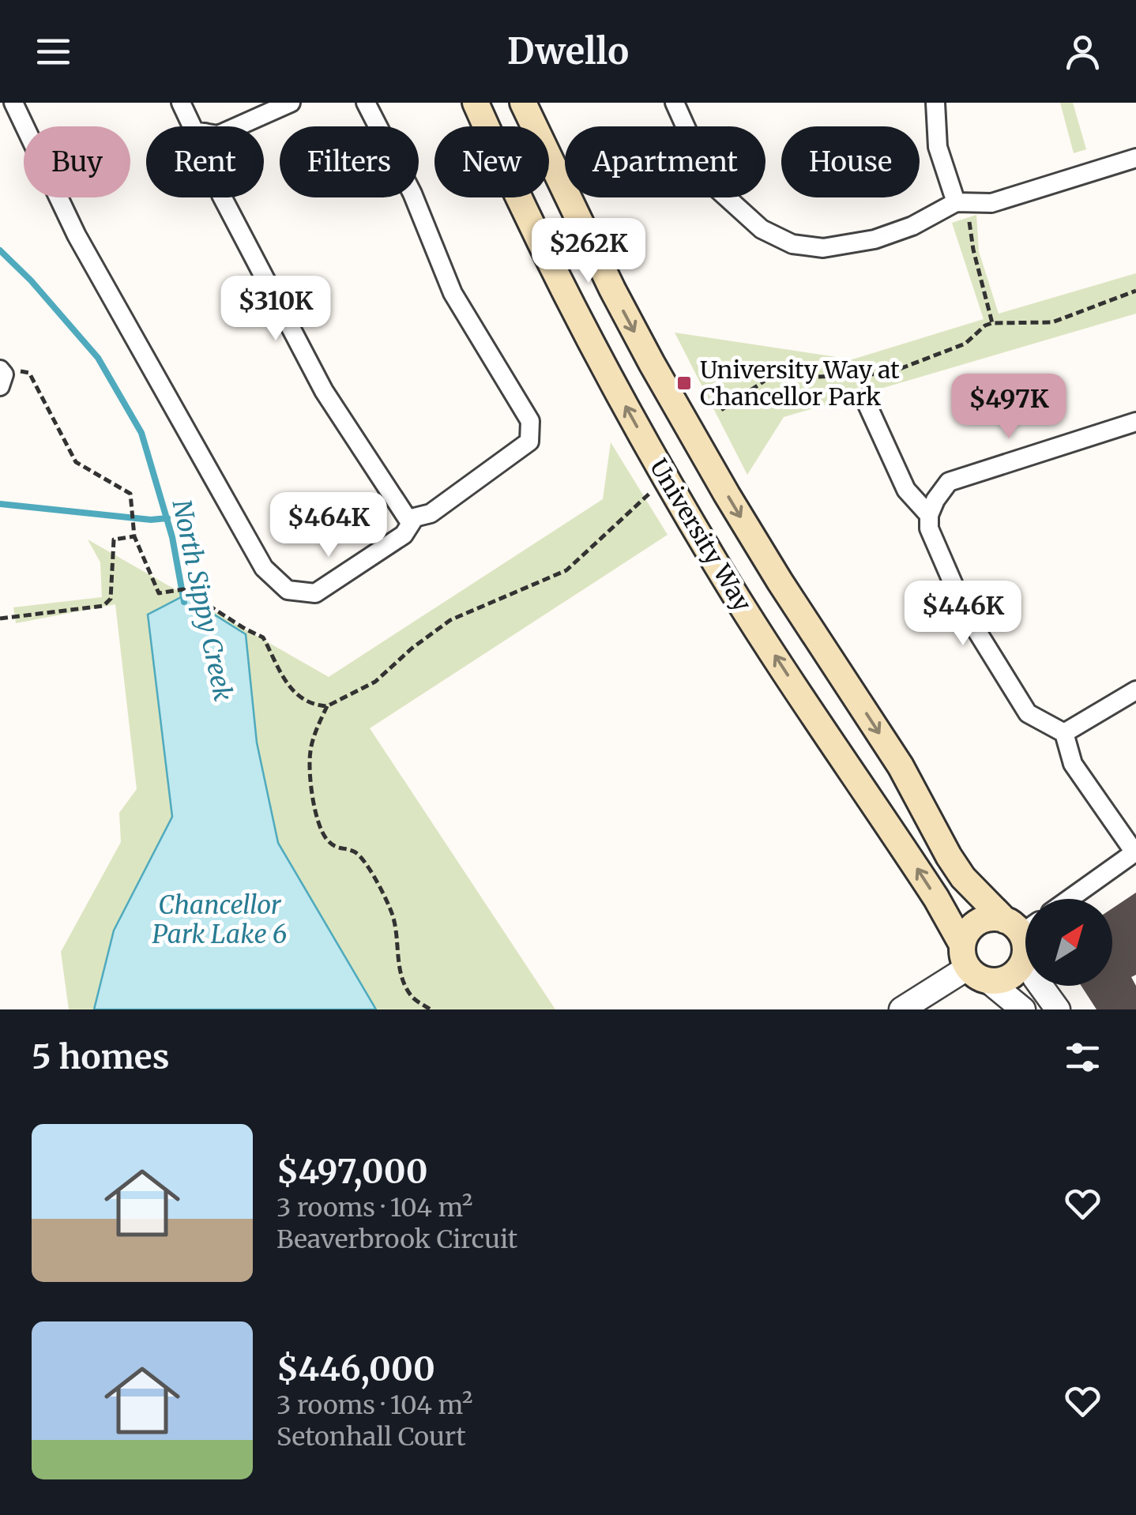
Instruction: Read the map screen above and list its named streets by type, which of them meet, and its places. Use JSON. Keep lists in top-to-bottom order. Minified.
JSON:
{"streets":{"main road":["University Way"]},"water":["North Sippy Creek","Chancellor Park Lake 6"],"places":{"transit":["University Way at Chancellor Park"]},"north":"top right","page":{"header":"Dwello","chip":["Buy","Rent","Filters","New","Apartment","House"],"price":["$262K","$310K","$497K","$464K","$446K"],"heading":"5 homes","list":[{"name":"$497,000","note":"3 rooms · 104 m² · Beaverbrook Circuit"},{"name":"$446,000","note":"3 rooms · 104 m² · Setonhall Court"}]}}
